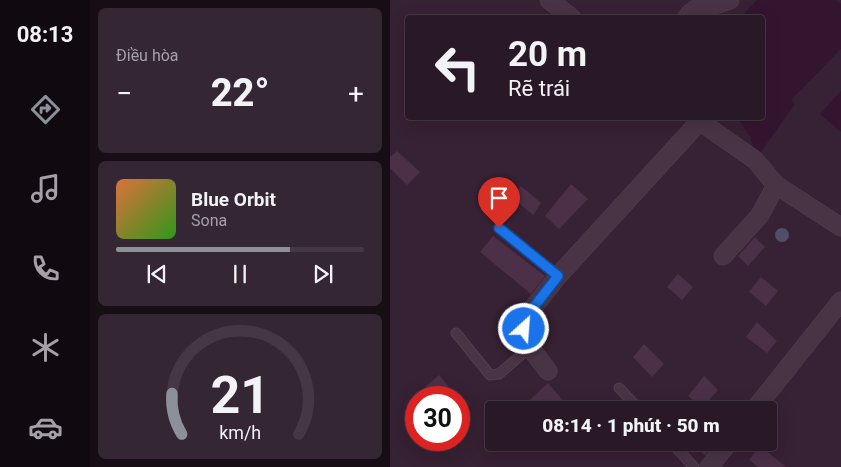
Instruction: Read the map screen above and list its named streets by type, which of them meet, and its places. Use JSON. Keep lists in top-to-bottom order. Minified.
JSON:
{"page":{"tabs":"08:13","tile":"Điều hòa","turn":["20 m","Rẽ trái"],"heat":["−","22°","+"],"song":["Blue Orbit","Sona"],"limit":"30","trip":"08:14 · 1 phút · 50 m","gauge":["21","km/h"]}}
